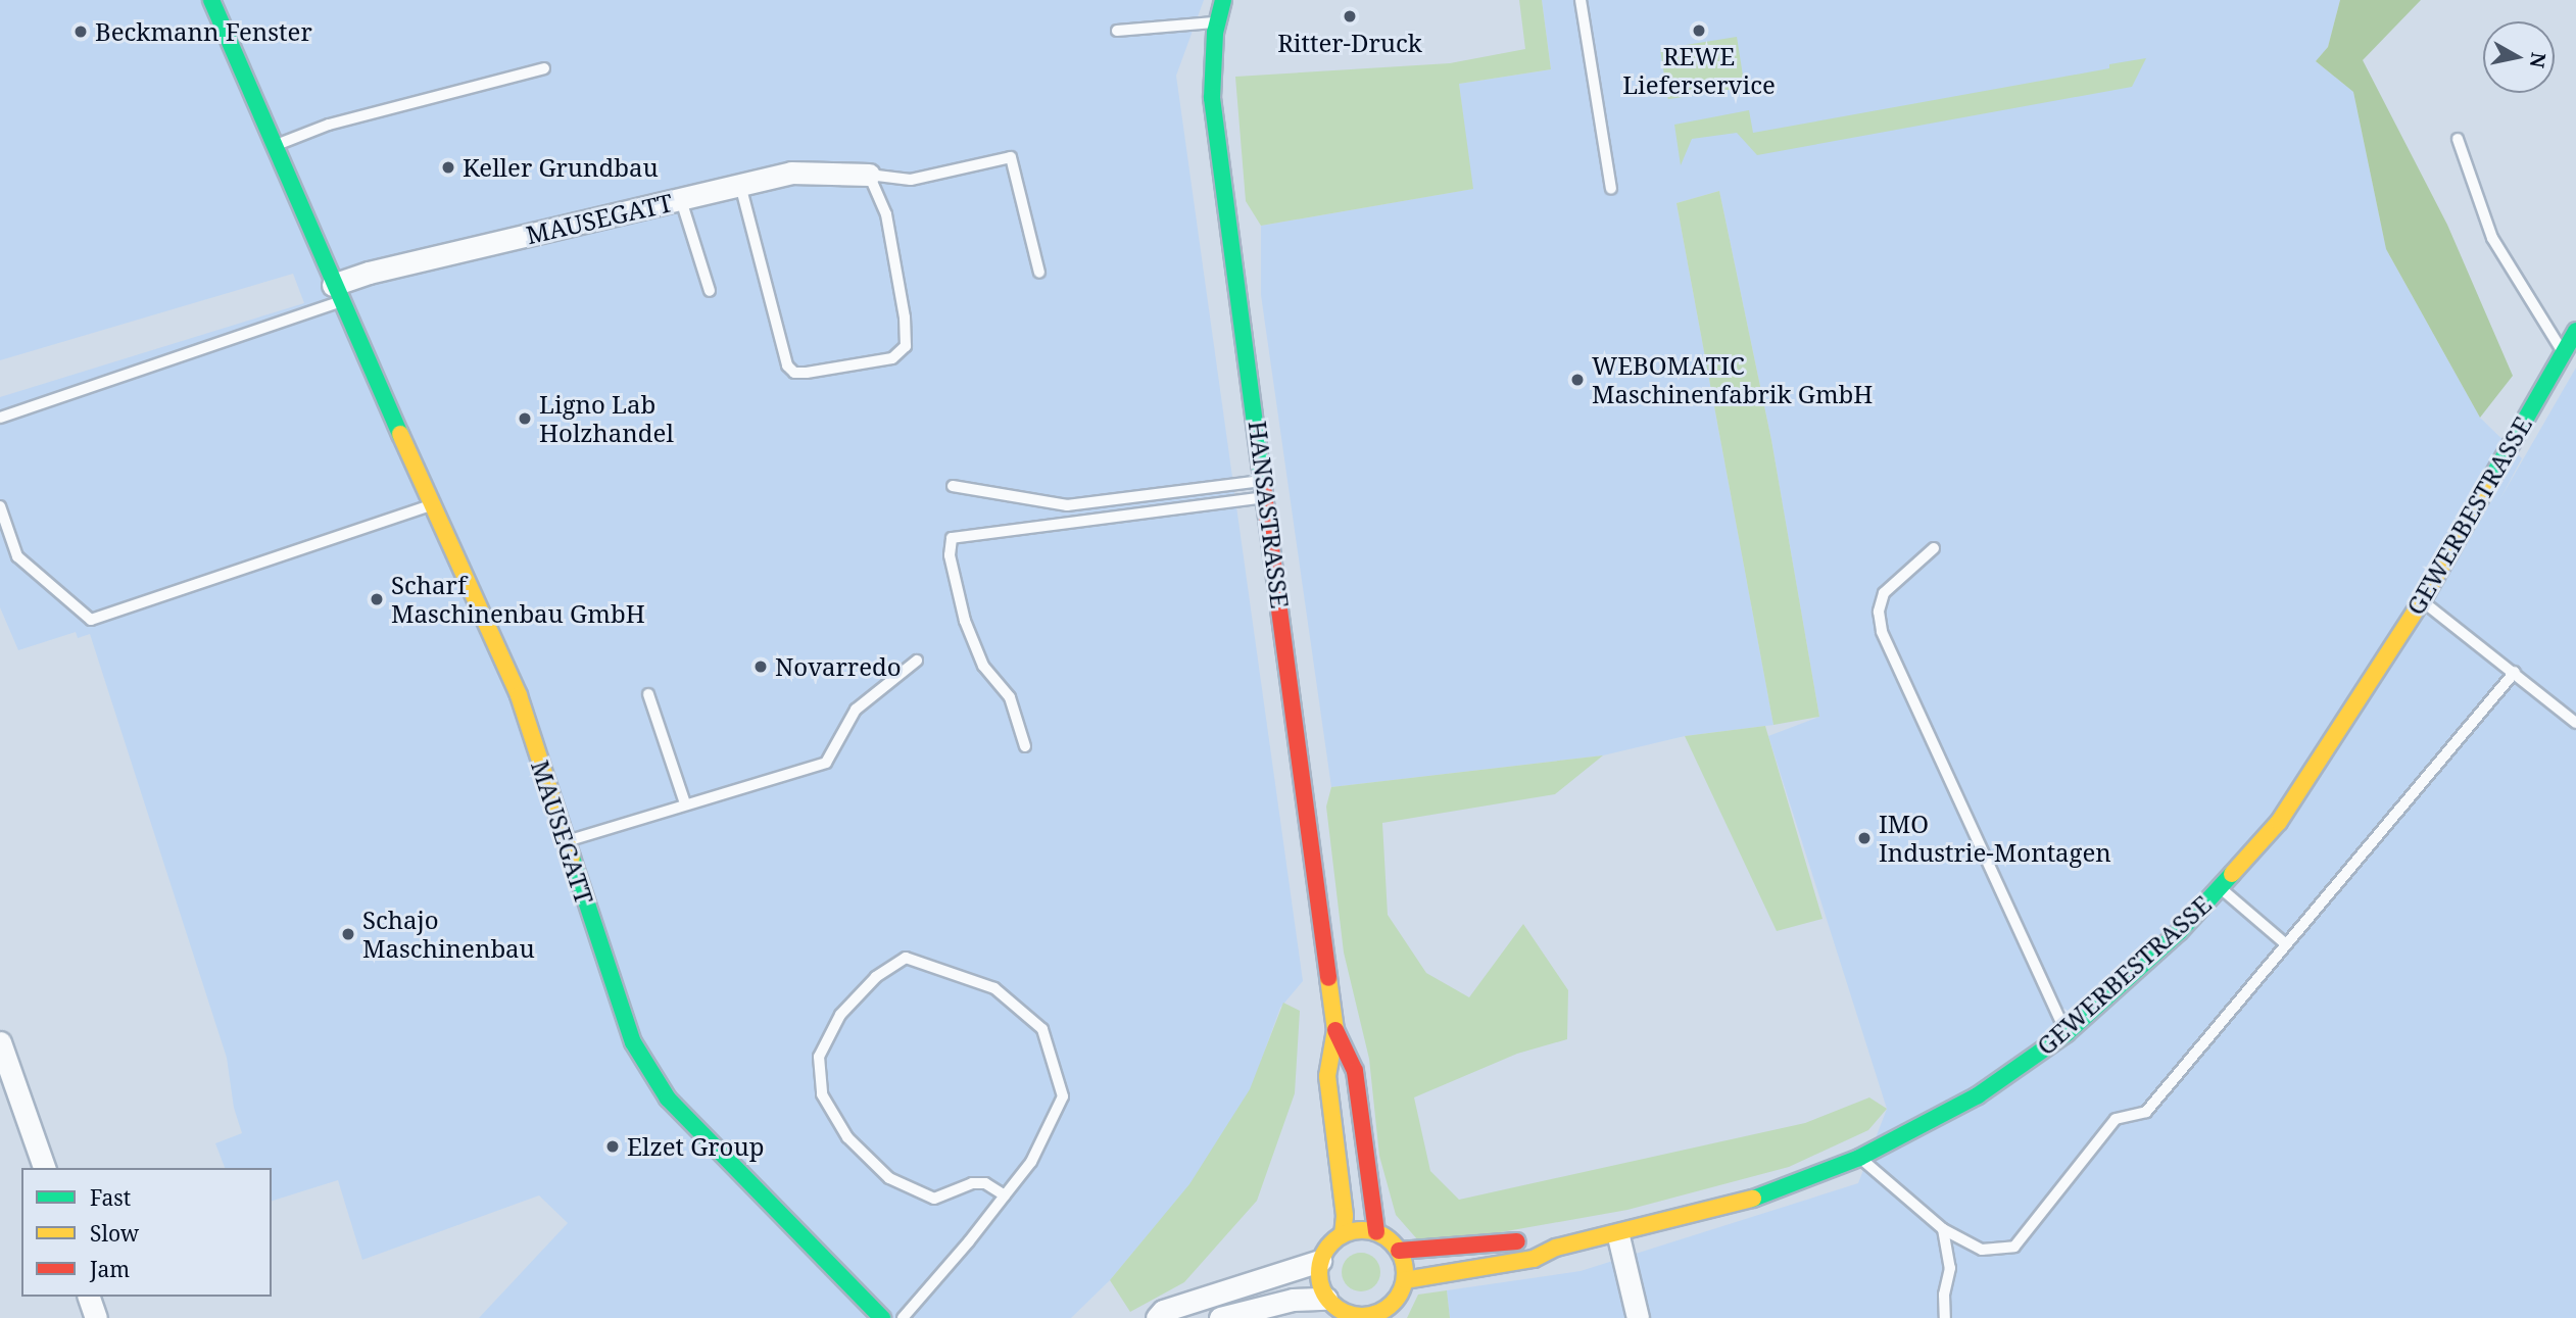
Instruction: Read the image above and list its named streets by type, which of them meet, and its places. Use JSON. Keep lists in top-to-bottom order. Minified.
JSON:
{"streets":{"street":["MAUSEGATT","HANSASTRASSE","GEWERBESTRASSE"]},"crossings":[["HANSASTRASSE","GEWERBESTRASSE"]],"places":["Ritter-Druck","REWE Lieferservice","Beckmann Fenster","Keller Grundbau","WEBOMATIC Maschinenfabrik GmbH","Ligno Lab Holzhandel","Scharf Maschinenbau GmbH","Novarredo","IMO Industrie-Montagen","Schajo Maschinenbau","Elzet Group"],"legend":["Fast","Slow","Jam"],"north":"right"}
